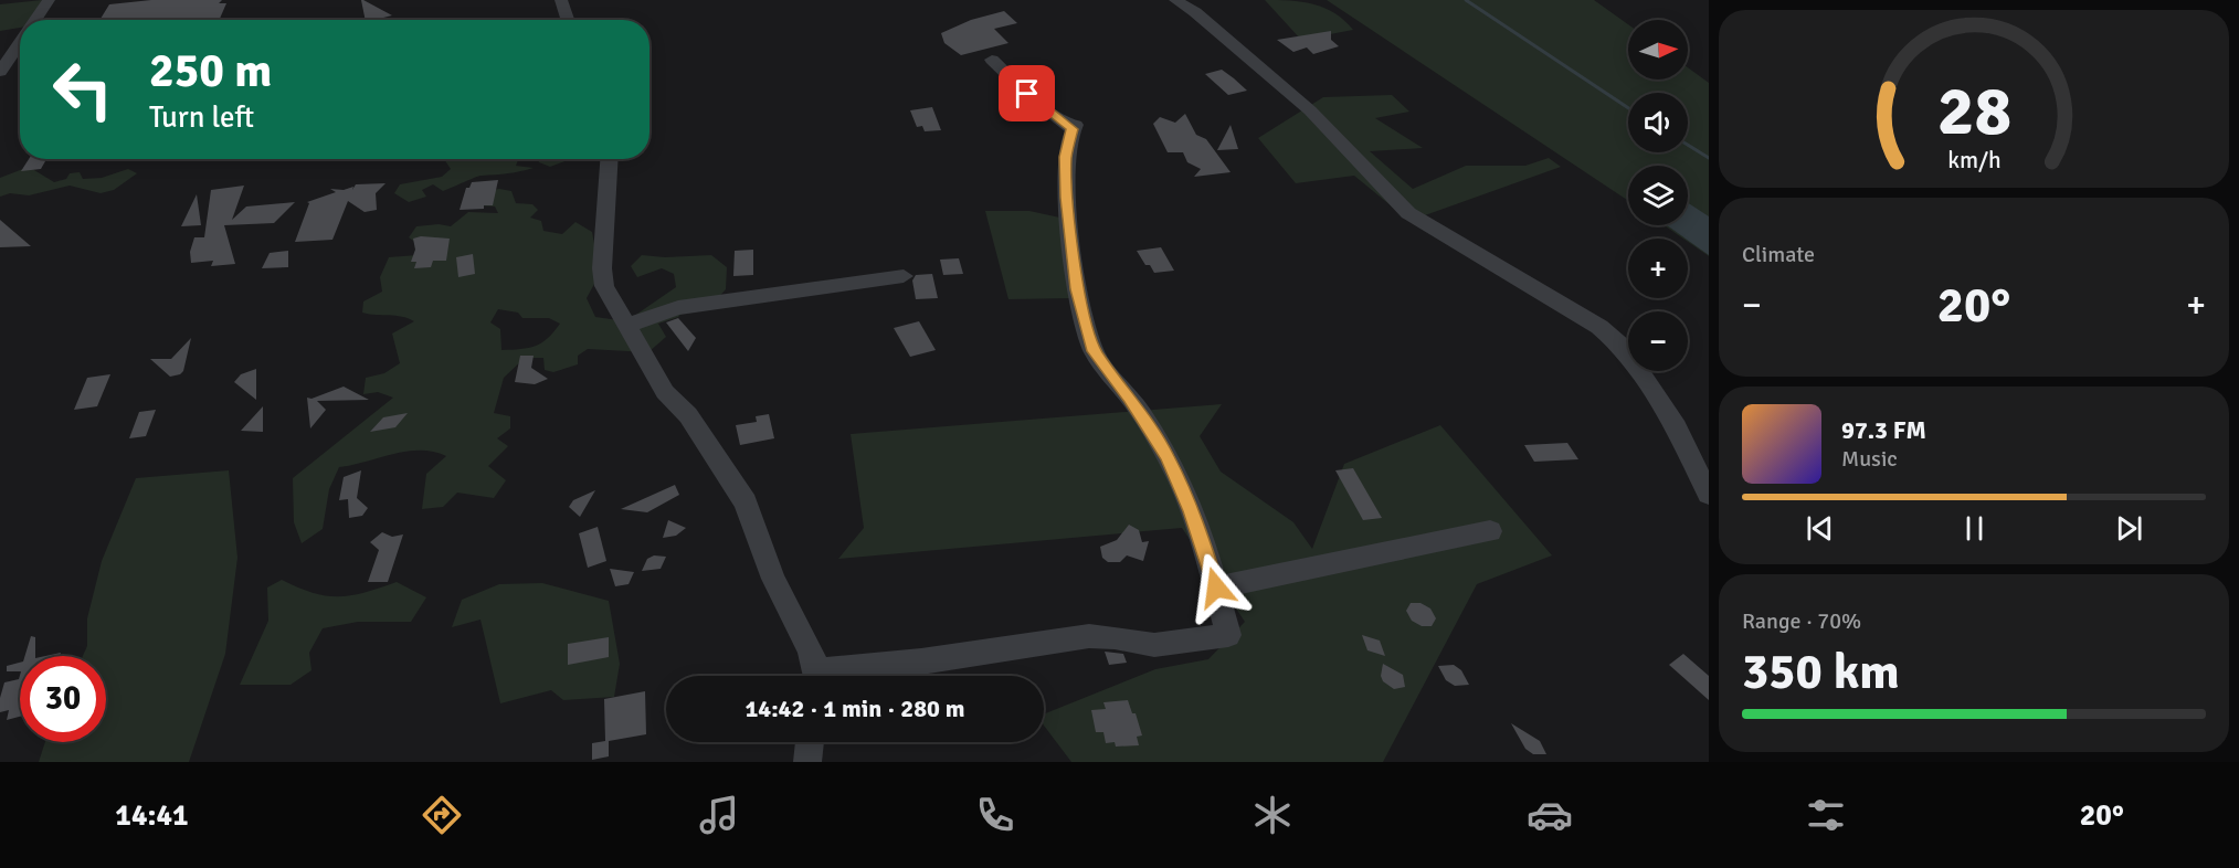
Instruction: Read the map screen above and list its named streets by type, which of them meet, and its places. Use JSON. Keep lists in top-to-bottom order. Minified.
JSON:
{"north":"right","page":{"map_buttons":["+","−"],"turn":["250 m","Turn left"],"tile":["Climate",["Range · 70%","350 km"]],"heat":["−","20°","+"],"song":["97.3 FM","Music"],"limit":"30","trip":"14:42 · 1 min · 280 m","tabs":["14:41","20°"],"gauge":["28","km/h"]}}
